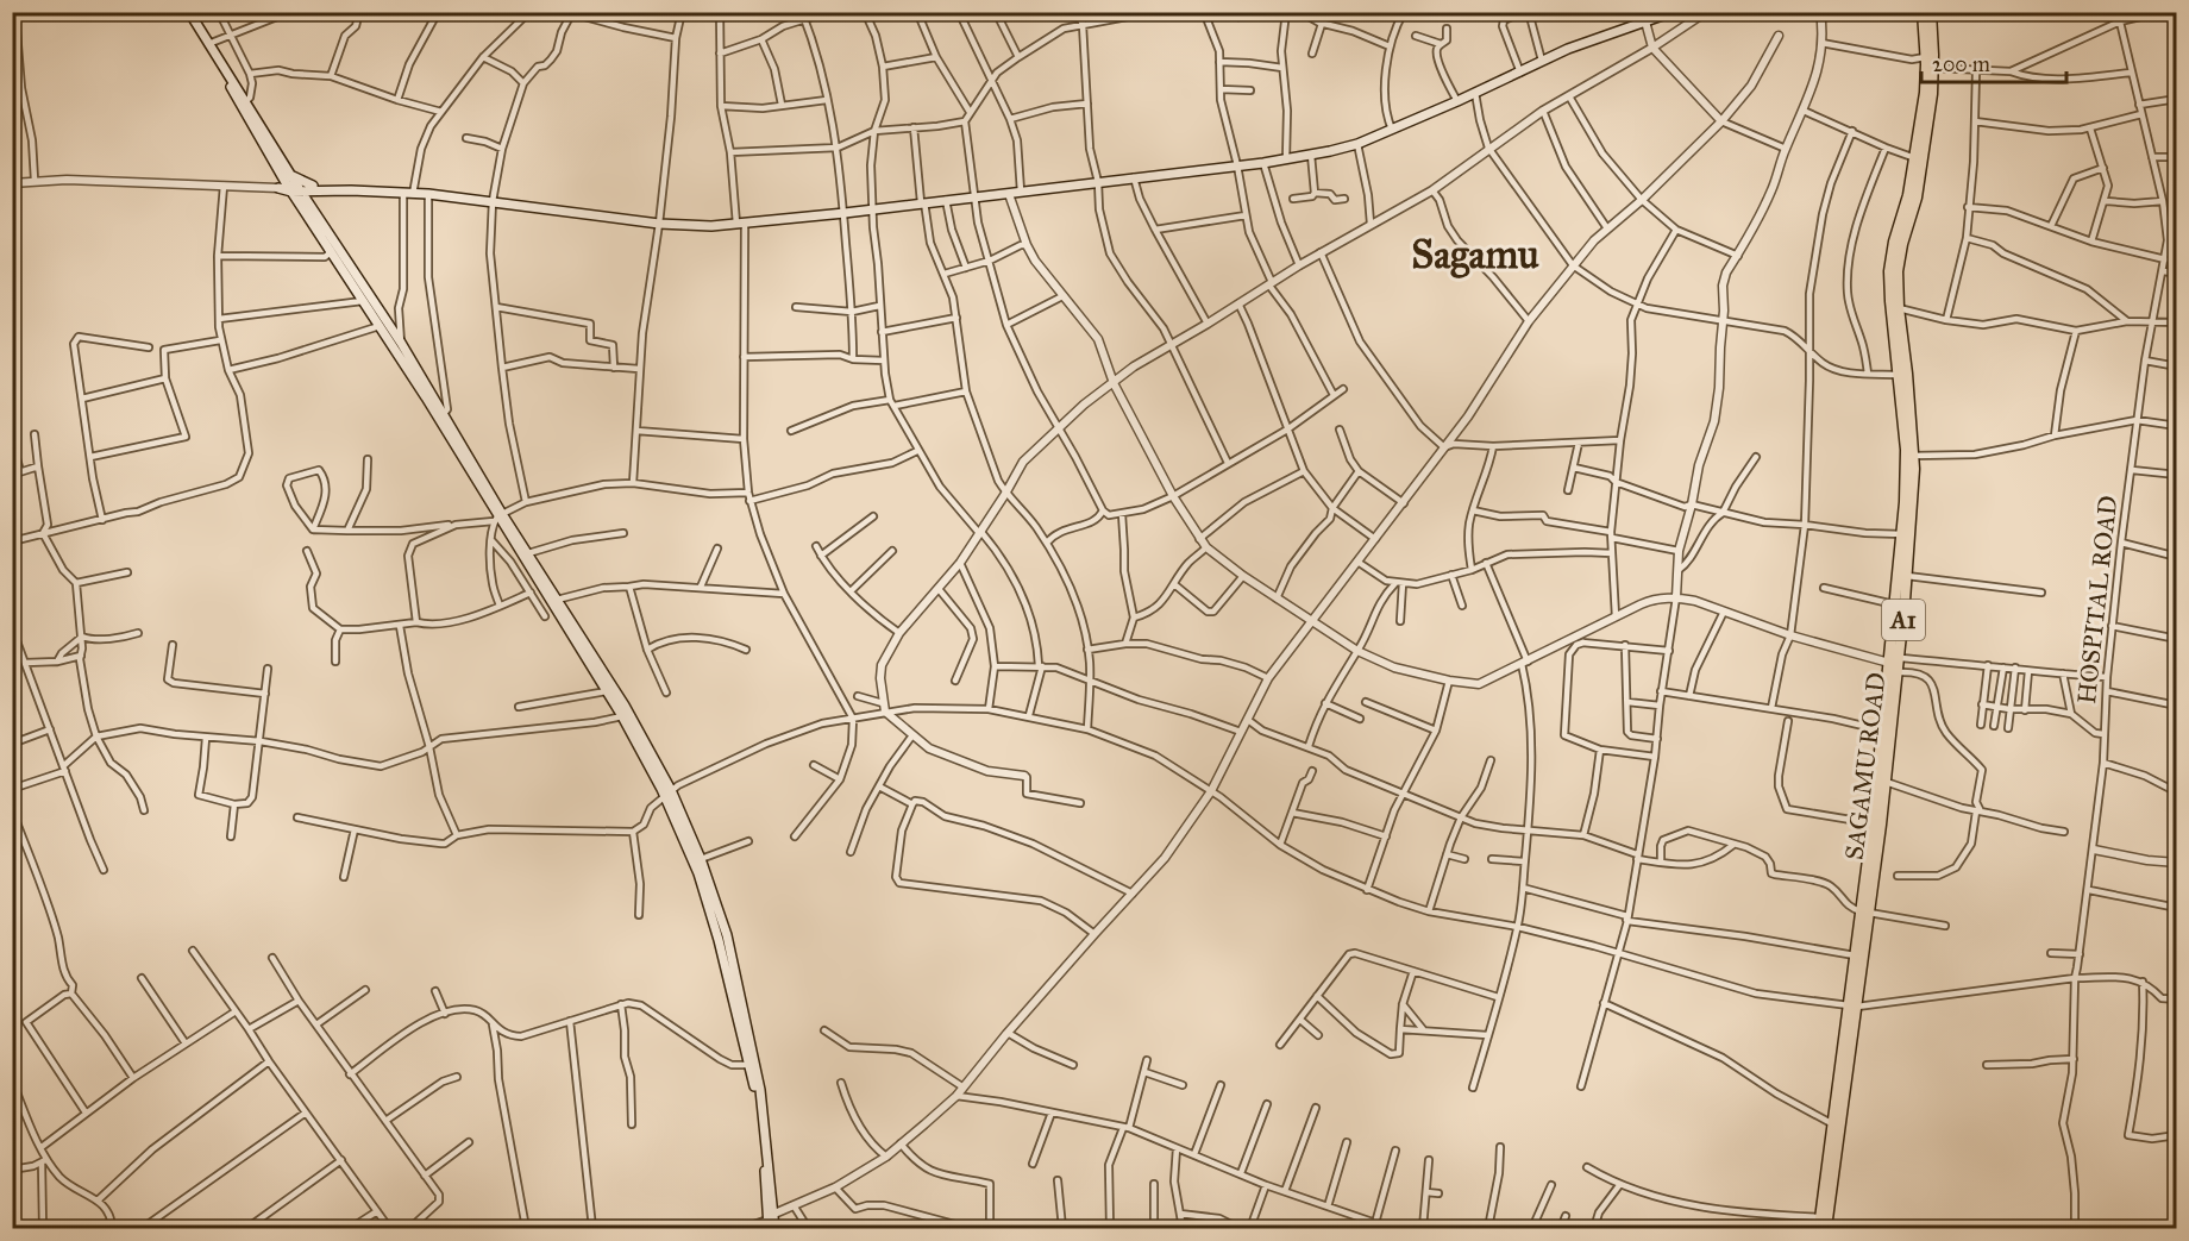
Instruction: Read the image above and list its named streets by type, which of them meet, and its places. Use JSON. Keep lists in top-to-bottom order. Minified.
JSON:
{"streets":{"highway":["A1","SAGAMU ROAD"],"street":["HOSPITAL ROAD"]},"districts":["Sagamu"],"scale_bar":"200 m"}
